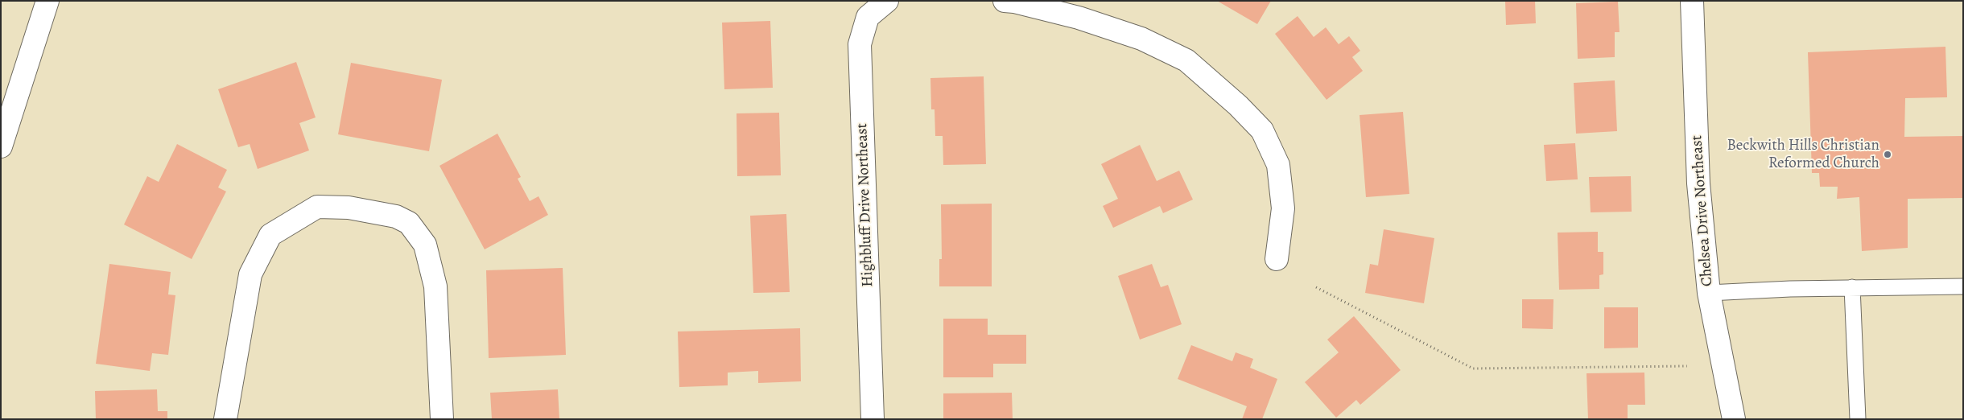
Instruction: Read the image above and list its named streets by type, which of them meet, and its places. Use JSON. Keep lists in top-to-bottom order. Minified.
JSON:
{"streets":{"street":["Highbluff Drive Northeast","Chelsea Drive Northeast"]},"places":["Beckwith Hills Christian Reformed Church"]}
